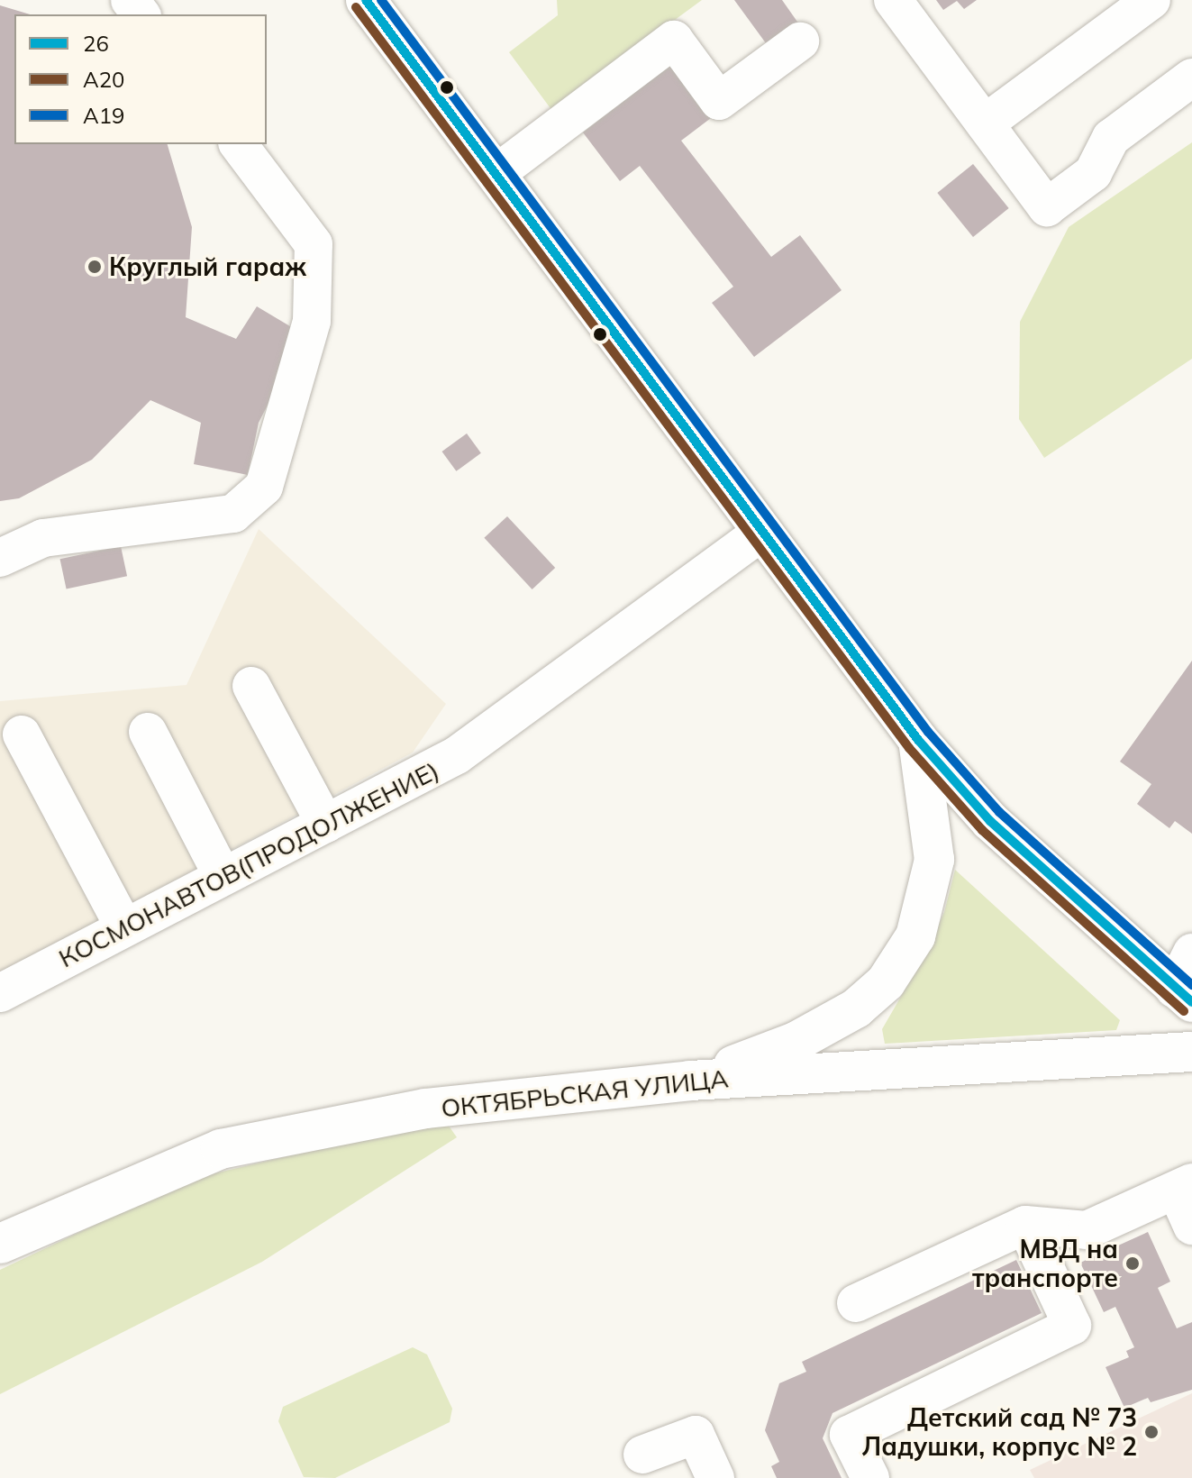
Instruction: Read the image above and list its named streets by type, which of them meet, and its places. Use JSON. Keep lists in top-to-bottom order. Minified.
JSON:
{"streets":{"main road":["ОКТЯБРЬСКАЯ УЛИЦА"],"lane":["КОСМОНАВТОВ(ПРОДОЛЖЕНИЕ)"]},"places":["Круглый гараж","МВД на транспорте","Детский сад № 73 Ладушки, корпус № 2"],"lines":["transit line 26","transit line A19","transit line А20"],"legend":["26","А20","A19"]}
